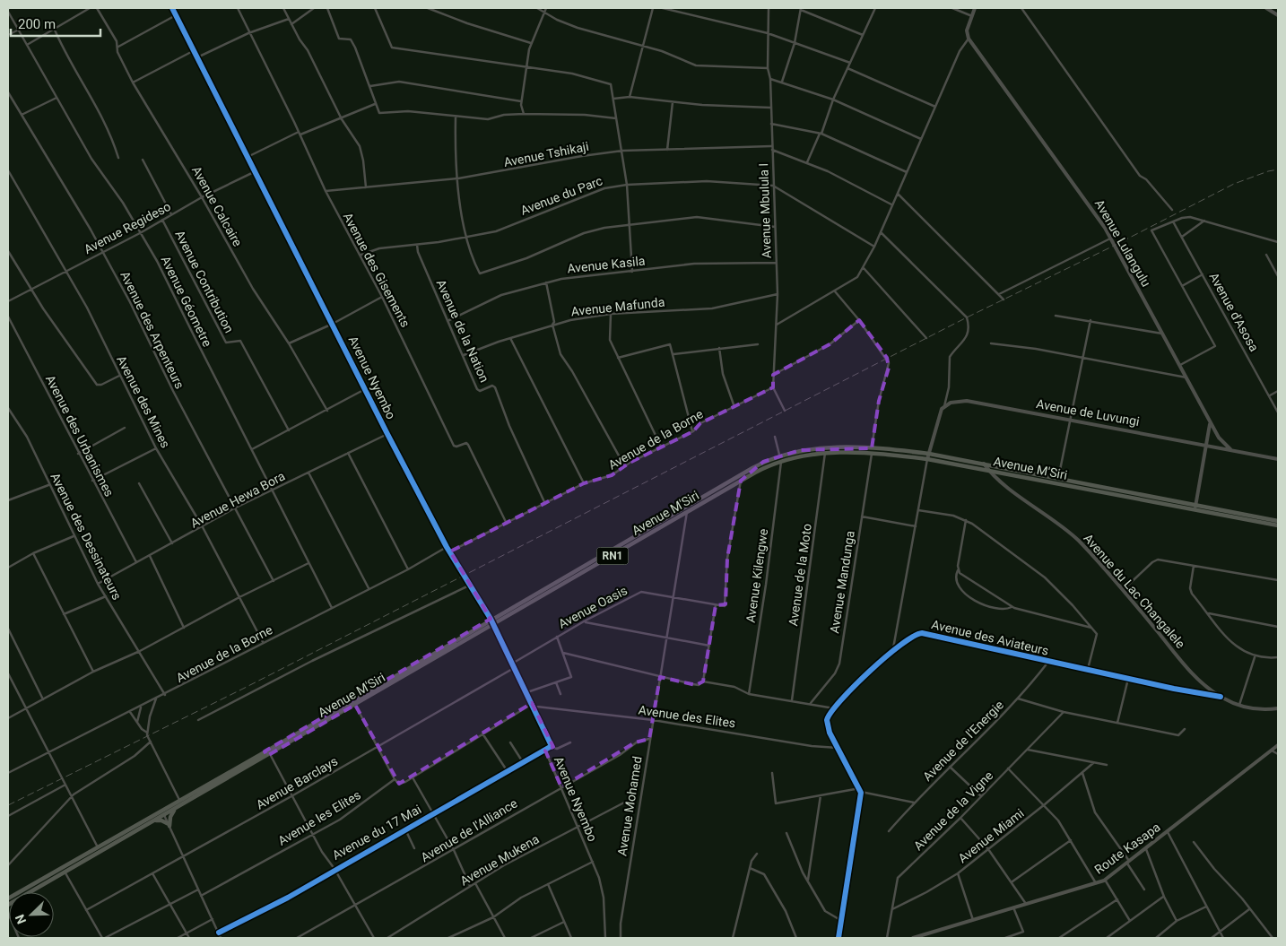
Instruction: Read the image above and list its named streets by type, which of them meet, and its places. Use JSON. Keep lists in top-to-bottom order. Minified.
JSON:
{"streets":{"highway":["Avenue M'Siri","RN1"],"main road":["Route Kasapa"],"street":["Avenue Tshikaji","Avenue du Parc","Avenue Calcaire","Avenue Mbulula I","Avenue Regideso","Avenue Lulangulu","Avenue Kasila","Avenue des Gisements","Avenue Contribution","Avenue Géometre","Avenue Mafunda","Avenue d'Asosa","Avenue des Arpenteurs","Avenue de la Nation","Avenue Nyembo","Avenue des Mines","Avenue de Luvungi","Avenue des Urbanismes","Avenue de la Borne","Avenue Hewa Bora","Avenue des Dessinateurs","Avenue de la Moto","Avenue Kilengwe","Avenue Mandunga","Avenue du Lac Changalele","Avenue Oasis","Avenue des Aviateurs","Avenue des Elites","Avenue de l'Energie","Avenue Barclays","Avenue Mohamed","Avenue de la Vigne","Avenue les Elites","Avenue de l'Alliance","Avenue du 17 Mai","Avenue Miami","Avenue Mukena"]},"crossings":[["Avenue Tshikaji","Avenue Mbulula I"],["Avenue Tshikaji","Avenue des Gisements"],["Avenue du Parc","Avenue Mbulula I"],["Avenue du Parc","Avenue des Gisements"],["Avenue du Parc","Avenue de la Nation"],["Avenue Calcaire","Avenue Regideso"],["Avenue Mbulula I","Avenue Kasila"],["Avenue Mbulula I","Avenue Mafunda"],["Avenue Mbulula I","Avenue de la Borne"],["Avenue Regideso","Avenue Contribution"],["Avenue Regideso","Avenue Géometre"],["Avenue Regideso","Avenue des Arpenteurs"],["Avenue Regideso","Avenue Nyembo"],["Avenue Regideso","Avenue des Mines"],["Avenue Lulangulu","Avenue de Luvungi"],["Avenue Kasila","Avenue de la Nation"],["Avenue des Gisements","Avenue de la Borne"],["Avenue Géometre","Avenue de la Borne"],["Avenue Géometre","Avenue Hewa Bora"],["Avenue Mafunda","Avenue de la Nation"],["Avenue des Arpenteurs","Avenue Hewa Bora"],["Avenue de la Nation","Avenue de la Borne"],["Avenue Nyembo","Avenue de la Borne"],["Avenue Nyembo","Avenue M'Siri"],["Avenue Nyembo","Avenue Hewa Bora"],["Avenue Nyembo","Avenue Oasis"],["Avenue Nyembo","Avenue des Elites"],["Avenue Nyembo","Avenue Barclays"],["Avenue Nyembo","Avenue de l'Alliance"],["Avenue Nyembo","Avenue du 17 Mai"],["Avenue Nyembo","Avenue Mukena"],["Avenue des Mines","Avenue de la Borne"],["Avenue des Mines","Avenue Hewa Bora"],["Avenue des Urbanismes","Avenue Hewa Bora"],["Avenue de la Borne","Avenue des Dessinateurs"],["Avenue M'Siri","Avenue de la Moto"],["Avenue M'Siri","Avenue Kilengwe"],["Avenue M'Siri","Avenue Mandunga"],["Avenue M'Siri","Avenue du Lac Changalele"],["Avenue M'Siri","Avenue Mohamed"],["Avenue Hewa Bora","Avenue des Dessinateurs"],["Avenue du Lac Changalele","Avenue des Aviateurs"],["Avenue Oasis","Avenue Mohamed"],["Avenue des Aviateurs","Avenue de l'Energie"],["Avenue des Elites","Avenue Mohamed"],["Avenue Mohamed","Avenue de l'Alliance"],["Avenue de la Vigne","Avenue Miami"]],"scale_bar":"200 m","north":"bottom left"}
